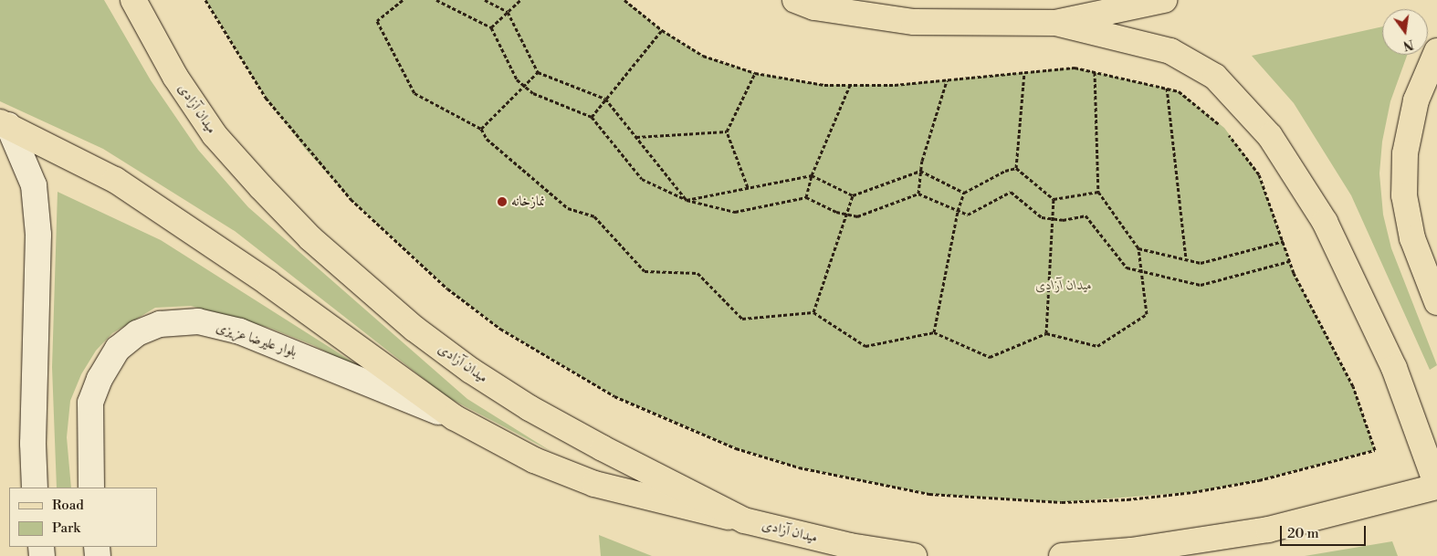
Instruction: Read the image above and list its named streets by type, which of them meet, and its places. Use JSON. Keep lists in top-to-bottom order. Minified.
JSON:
{"streets":{"main road":["میدان آزادی","بلوار علیرضا عزیزی"]},"parks":["میدان آزادی"],"places":["نمازخانه"],"legend":["Road","Park"],"scale_bar":"20 m","north":"bottom"}
